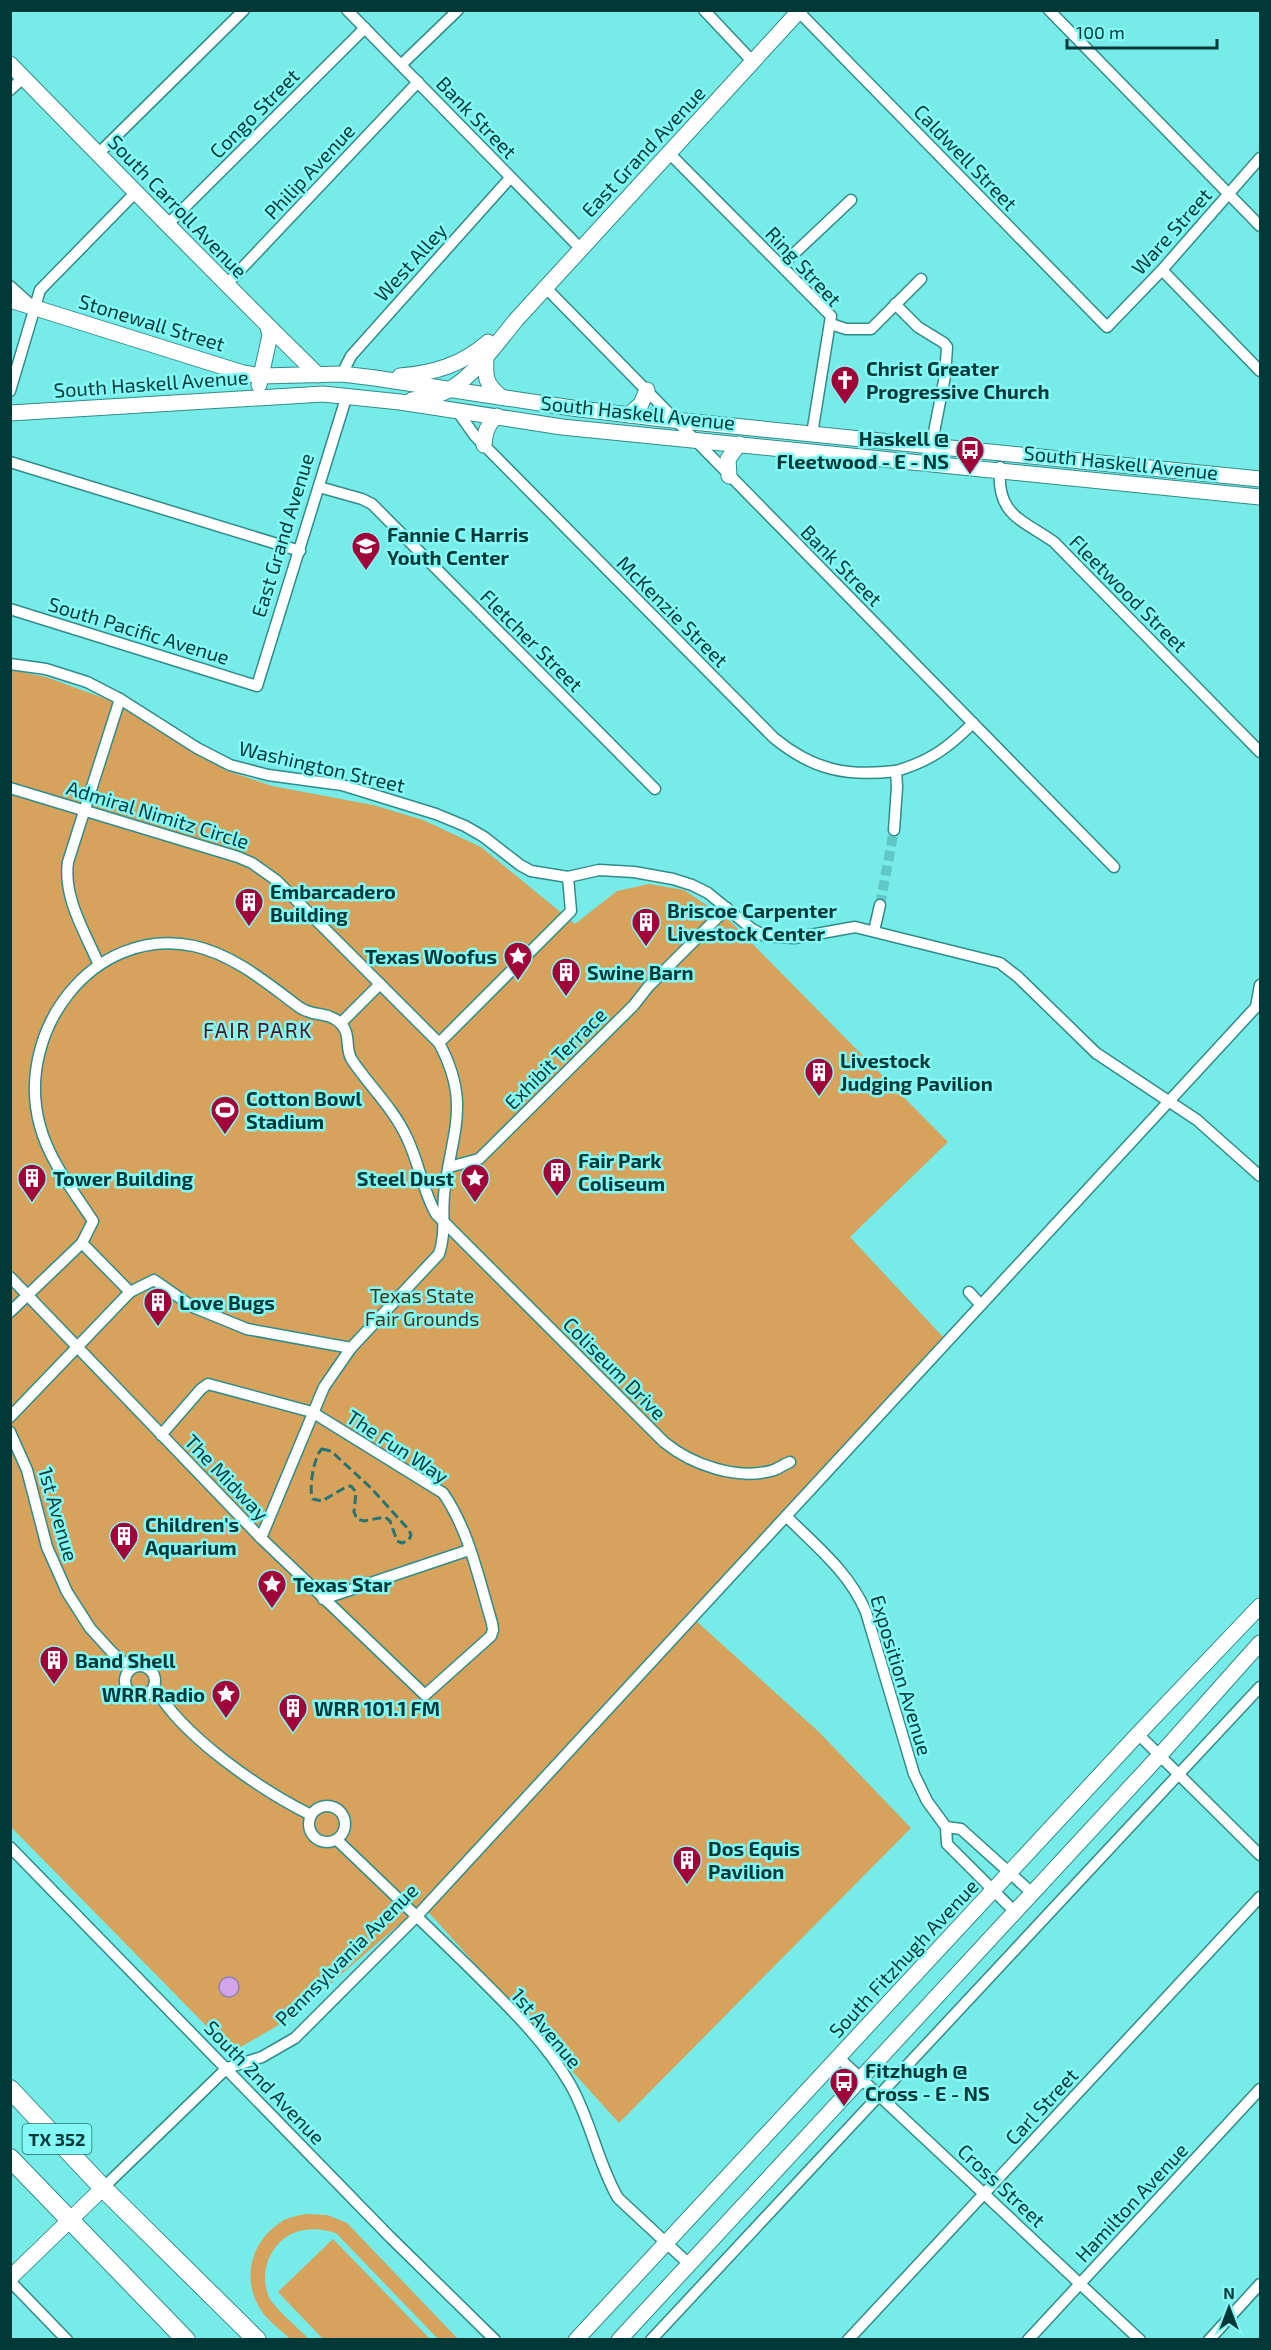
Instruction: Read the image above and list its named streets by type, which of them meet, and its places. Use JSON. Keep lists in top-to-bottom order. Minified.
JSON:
{"streets":{"main road":["East Grand Avenue","South Carroll Avenue","Stonewall Street","South Haskell Avenue","Pennsylvania Avenue","South Fitzhugh Avenue","TX 352"],"street":["Congo Street","Bank Street","Caldwell Street","Philip Avenue","Ware Street","West Alley","Ring Street","Fleetwood Street","McKenzie Street","South Pacific Avenue","Fletcher Street","Washington Street","Admiral Nimitz Circle","Exhibit Terrace","Coliseum Drive","The Fun Way","The Midway","1st Avenue","Exposition Avenue","South 2nd Avenue","Carl Street","Cross Street","Hamilton Avenue"]},"crossings":[["Congo Street","Bank Street"],["Congo Street","South Carroll Avenue"],["Bank Street","East Grand Avenue"],["Bank Street","Philip Avenue"],["Bank Street","West Alley"],["Bank Street","South Haskell Avenue"],["Bank Street","McKenzie Street"],["East Grand Avenue","Caldwell Street"],["East Grand Avenue","Ring Street"],["East Grand Avenue","South Haskell Avenue"],["East Grand Avenue","South Pacific Avenue"],["East Grand Avenue","Fletcher Street"],["Caldwell Street","Ware Street"],["Philip Avenue","South Carroll Avenue"],["South Carroll Avenue","Stonewall Street"],["South Carroll Avenue","South Haskell Avenue"],["West Alley","South Haskell Avenue"],["Ring Street","South Haskell Avenue"],["Stonewall Street","South Haskell Avenue"],["South Haskell Avenue","Fleetwood Street"],["South Haskell Avenue","McKenzie Street"],["Washington Street","Exhibit Terrace"],["Washington Street","Pennsylvania Avenue"],["The Fun Way","The Midway"],["1st Avenue","Pennsylvania Avenue"],["1st Avenue","South Fitzhugh Avenue"],["Exposition Avenue","Pennsylvania Avenue"],["Exposition Avenue","South Fitzhugh Avenue"],["Pennsylvania Avenue","South 2nd Avenue"],["Pennsylvania Avenue","TX 352"],["South Fitzhugh Avenue","Cross Street"],["Carl Street","Cross Street"],["Cross Street","Hamilton Avenue"]],"districts":["FAIR PARK"],"parks":["Texas State Fair Grounds"],"places":{"church":["Christ Greater Progressive Church"],"bus stop":["Haskell @ Fleetwood - E - NS","Fitzhugh @ Cross - E - NS"],"school or university":["Fannie C Harris Youth Center"],"building":["Embarcadero Building","Briscoe Carpenter Livestock Center","Swine Barn","Livestock Judging Pavilion","Fair Park Coliseum","Tower Building","Love Bugs","Children's Aquarium","Band Shell","WRR 101.1 FM","Dos Equis Pavilion"],"place":["Texas Woofus","Steel Dust","Texas Star","WRR Radio"],"sports":["Cotton Bowl Stadium"]},"scale_bar":"100 m","north":"top"}
